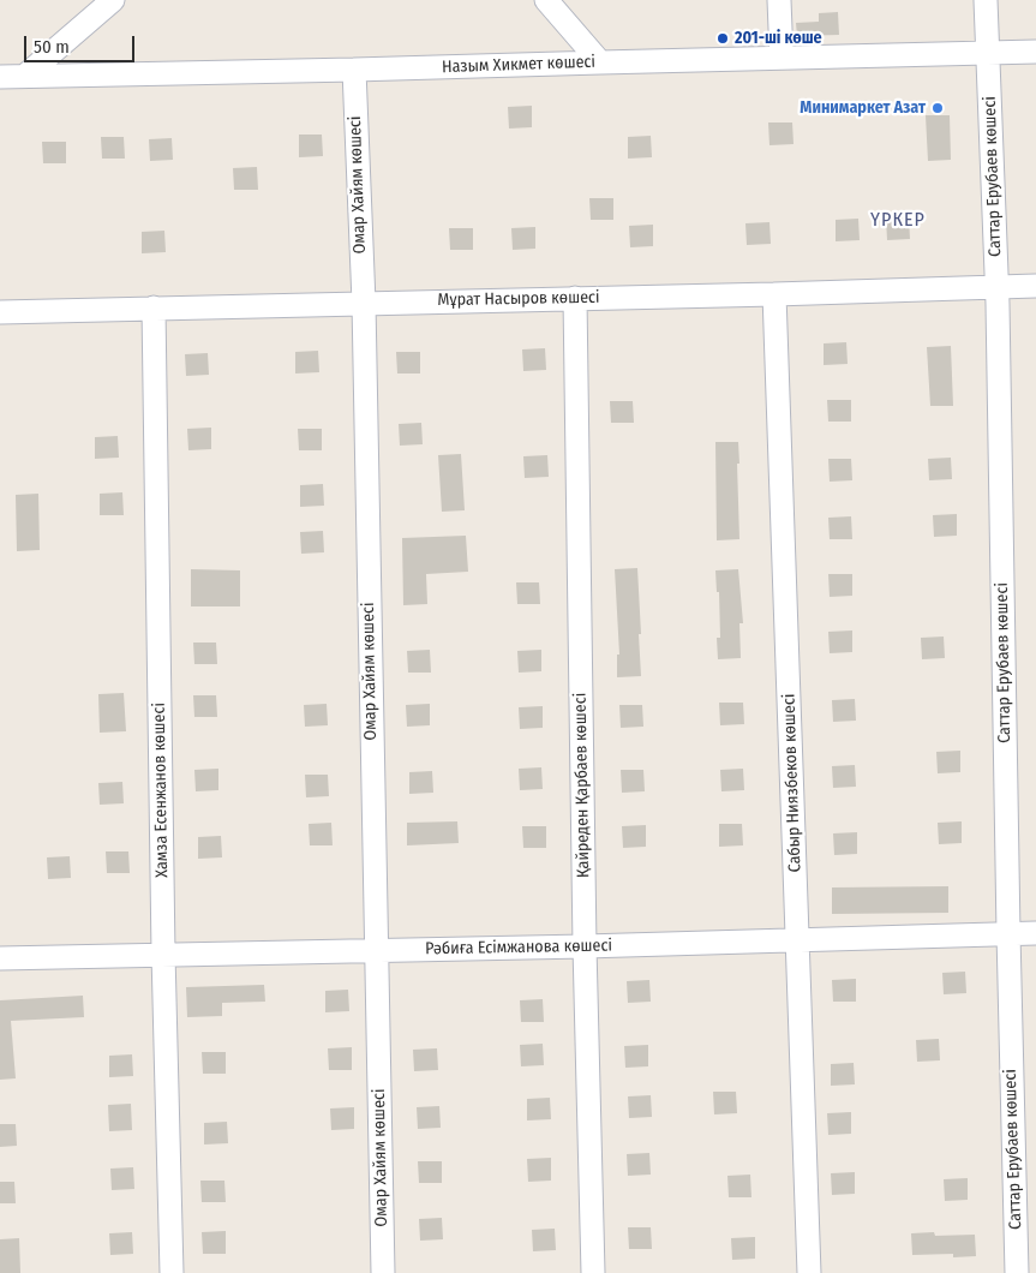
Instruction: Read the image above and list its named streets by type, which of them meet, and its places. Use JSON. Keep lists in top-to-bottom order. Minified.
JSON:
{"streets":{"street":["Назым Хикмет көшесі","Саттар Ерубаев көшесі","Омар Хайям көшесі","Мұрат Насыров көшесі","Сабыр Ниязбеков көшесі","Қайреден Қарбаев көшесі","Хамза Есенжанов көшесі","Рәбиға Есімжанова көшесі"]},"crossings":[["Назым Хикмет көшесі","Саттар Ерубаев көшесі"],["Назым Хикмет көшесі","Омар Хайям көшесі"],["Саттар Ерубаев көшесі","Мұрат Насыров көшесі"],["Саттар Ерубаев көшесі","Рәбиға Есімжанова көшесі"],["Омар Хайям көшесі","Мұрат Насыров көшесі"],["Омар Хайям көшесі","Рәбиға Есімжанова көшесі"],["Мұрат Насыров көшесі","Сабыр Ниязбеков көшесі"],["Мұрат Насыров көшесі","Қайреден Қарбаев көшесі"],["Мұрат Насыров көшесі","Хамза Есенжанов көшесі"],["Сабыр Ниязбеков көшесі","Рәбиға Есімжанова көшесі"],["Қайреден Қарбаев көшесі","Рәбиға Есімжанова көшесі"],["Хамза Есенжанов көшесі","Рәбиға Есімжанова көшесі"]],"districts":["ҮРКЕР"],"places":["201-ші көше","Минимаркет Азат"],"scale_bar":"50 m"}
